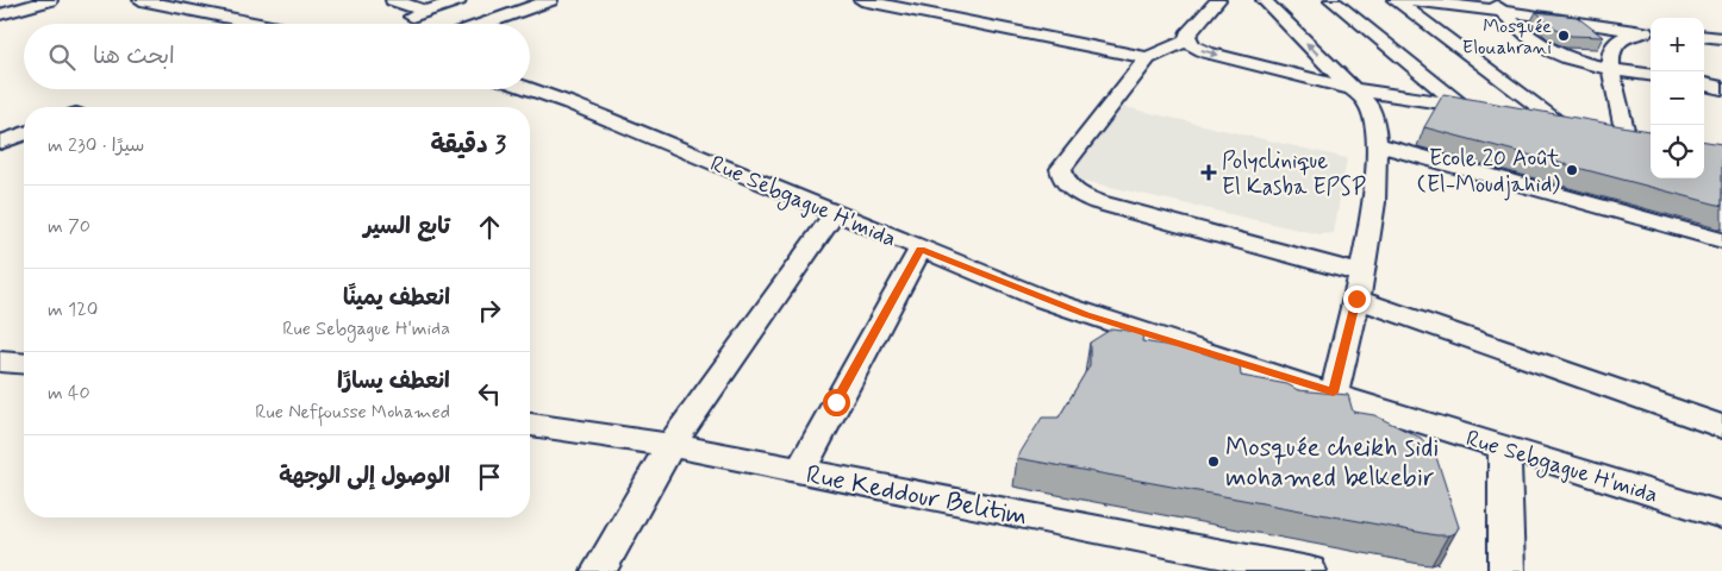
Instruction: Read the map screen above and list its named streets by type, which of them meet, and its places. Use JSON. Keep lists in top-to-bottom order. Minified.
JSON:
{"streets":{"street":["Rue Sebgague H'mida","Rue Keddour Belitim"]},"places":{"other":["Mosquée Elouahrani","Ecole 20 Août (El-Moudjahid)","Mosquée cheikh sidi mohamed belkebir"],"health":["Polyclinique El Kasba EPSP"]},"page":{"map_buttons":["+","−"],"search":"ابحث هنا","heading":["3 دقيقة","سيرًا · 230 m"],"list":[["تابع السير","70 m"],["انعطف يمينًا","Rue Sebgague H'mida","120 m"],["انعطف يسارًا","Rue Neffousse Mohamed","40 m"],"الوصول إلى الوجهة"]}}
